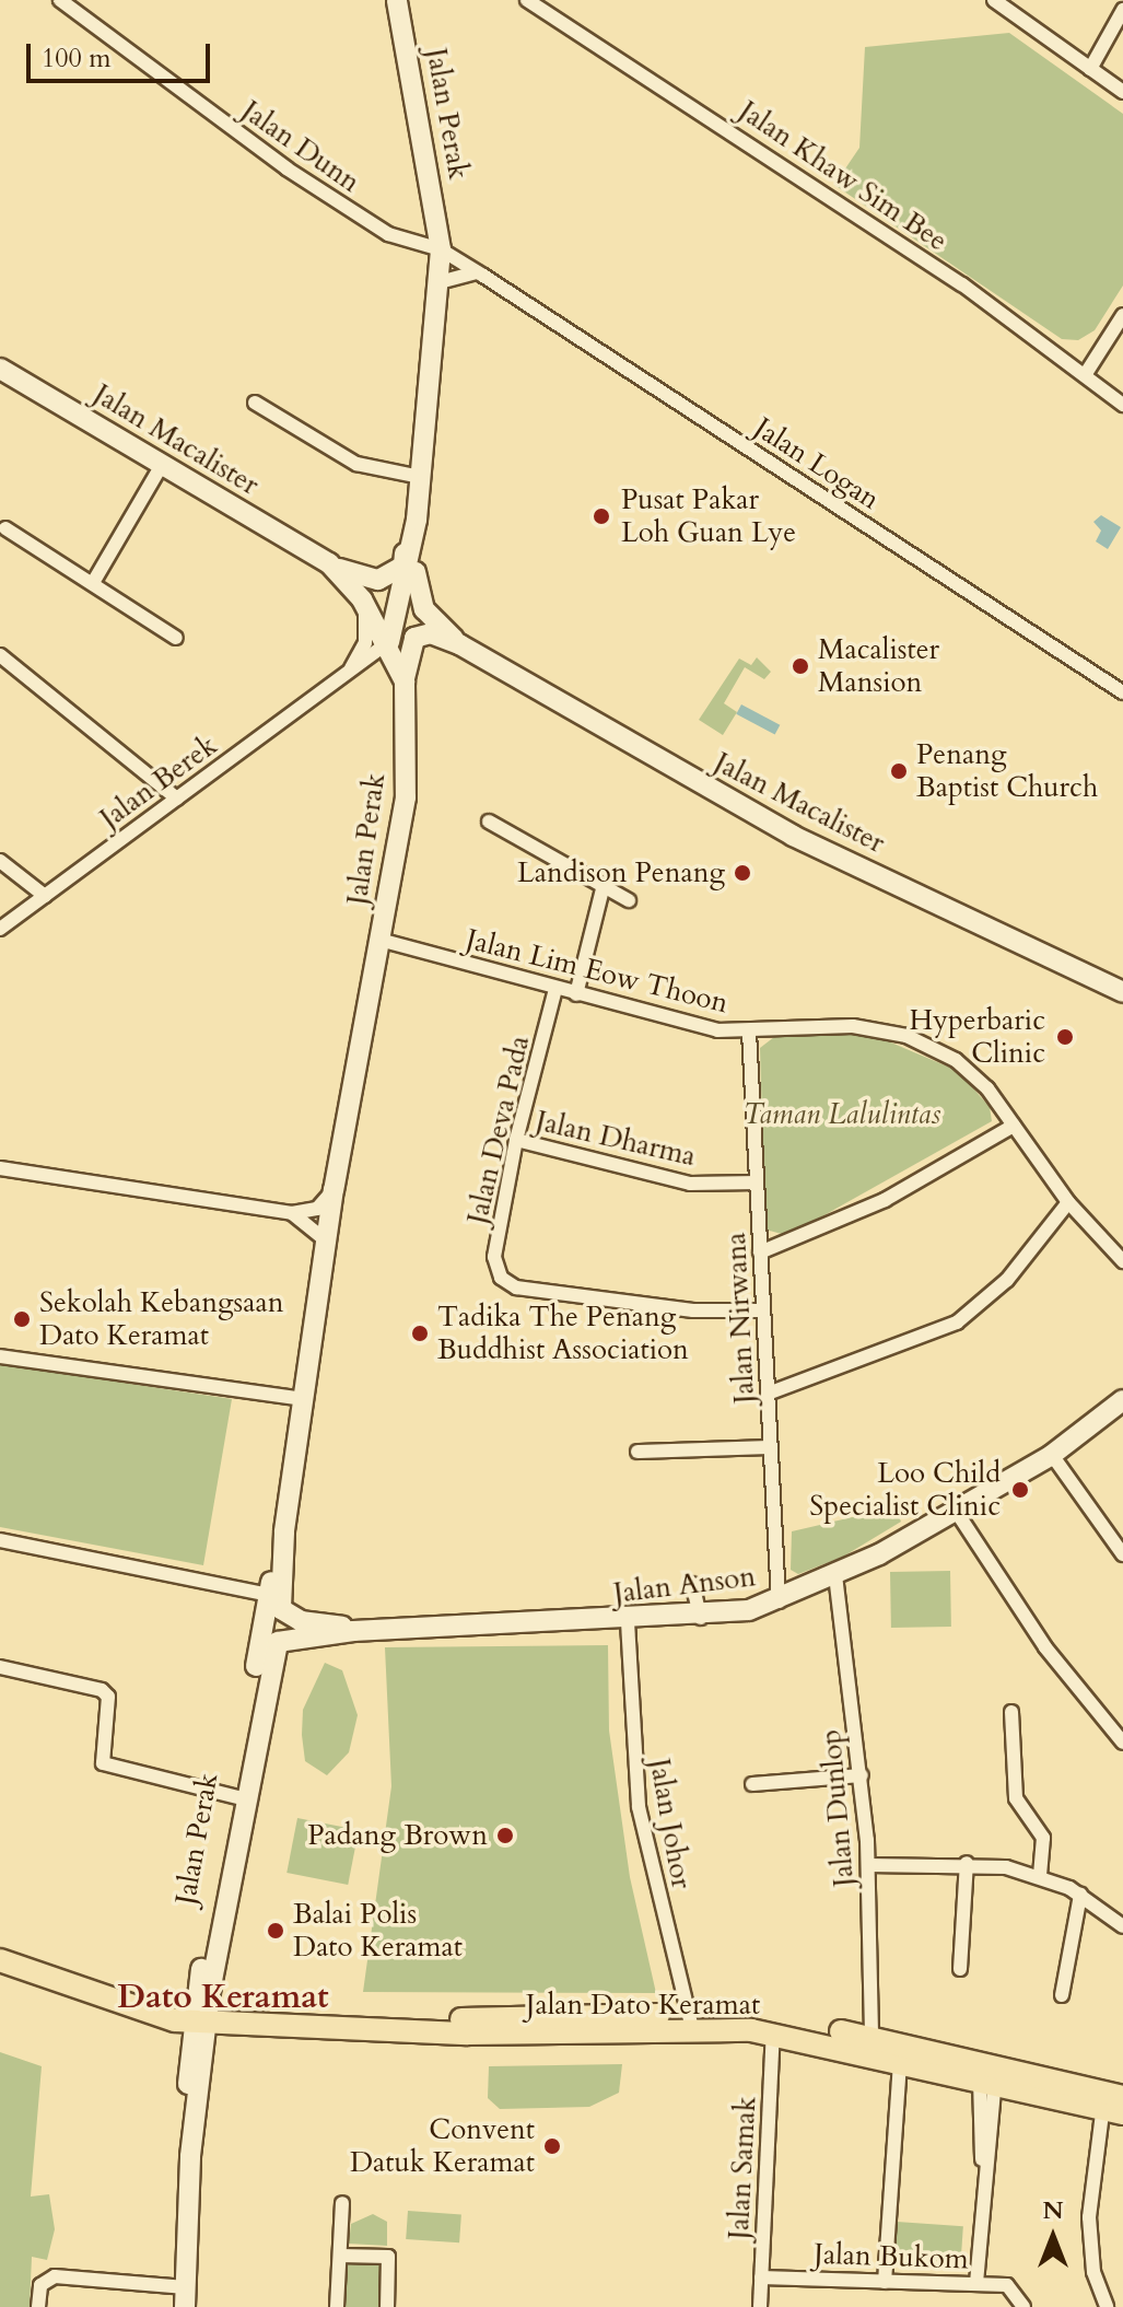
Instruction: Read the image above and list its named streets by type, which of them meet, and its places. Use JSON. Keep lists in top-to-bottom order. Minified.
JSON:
{"streets":{"main road":["Jalan Perak","Jalan Macalister","Jalan Anson","Jalan Dato Keramat"],"street":["Jalan Dunn","Jalan Khaw Sim Bee","Jalan Logan","Jalan Berek","Jalan Lim Eow Thoon","Jalan Deva Pada","Jalan Dharma","Jalan Nirwana","Jalan Dunlop","Jalan Johor","Jalan Samak","Jalan Bukom"]},"crossings":[["Jalan Perak","Jalan Dunn"],["Jalan Perak","Jalan Macalister"],["Jalan Perak","Jalan Logan"],["Jalan Perak","Jalan Berek"],["Jalan Perak","Jalan Lim Eow Thoon"],["Jalan Perak","Jalan Anson"],["Jalan Perak","Jalan Dato Keramat"],["Jalan Dunn","Jalan Logan"],["Jalan Macalister","Jalan Berek"],["Jalan Lim Eow Thoon","Jalan Deva Pada"],["Jalan Lim Eow Thoon","Jalan Nirwana"],["Jalan Deva Pada","Jalan Dharma"],["Jalan Deva Pada","Jalan Nirwana"],["Jalan Dharma","Jalan Nirwana"],["Jalan Nirwana","Jalan Anson"],["Jalan Anson","Jalan Dunlop"],["Jalan Anson","Jalan Johor"],["Jalan Dunlop","Jalan Dato Keramat"],["Jalan Johor","Jalan Dato Keramat"],["Jalan Dato Keramat","Jalan Samak"],["Jalan Samak","Jalan Bukom"]],"districts":["Dato Keramat"],"parks":["Taman Lalulintas"],"places":["Pusat Pakar Loh Guan Lye","Macalister Mansion","Penang Baptist Church","Landison Penang","Hyperbaric Clinic","Sekolah Kebangsaan Dato Keramat","Tadika The Penang Buddhist Association","Loo Child Specialist Clinic","Padang Brown","Balai Polis Dato Keramat","Convent Datuk Keramat"],"scale_bar":"100 m","north":"top"}
